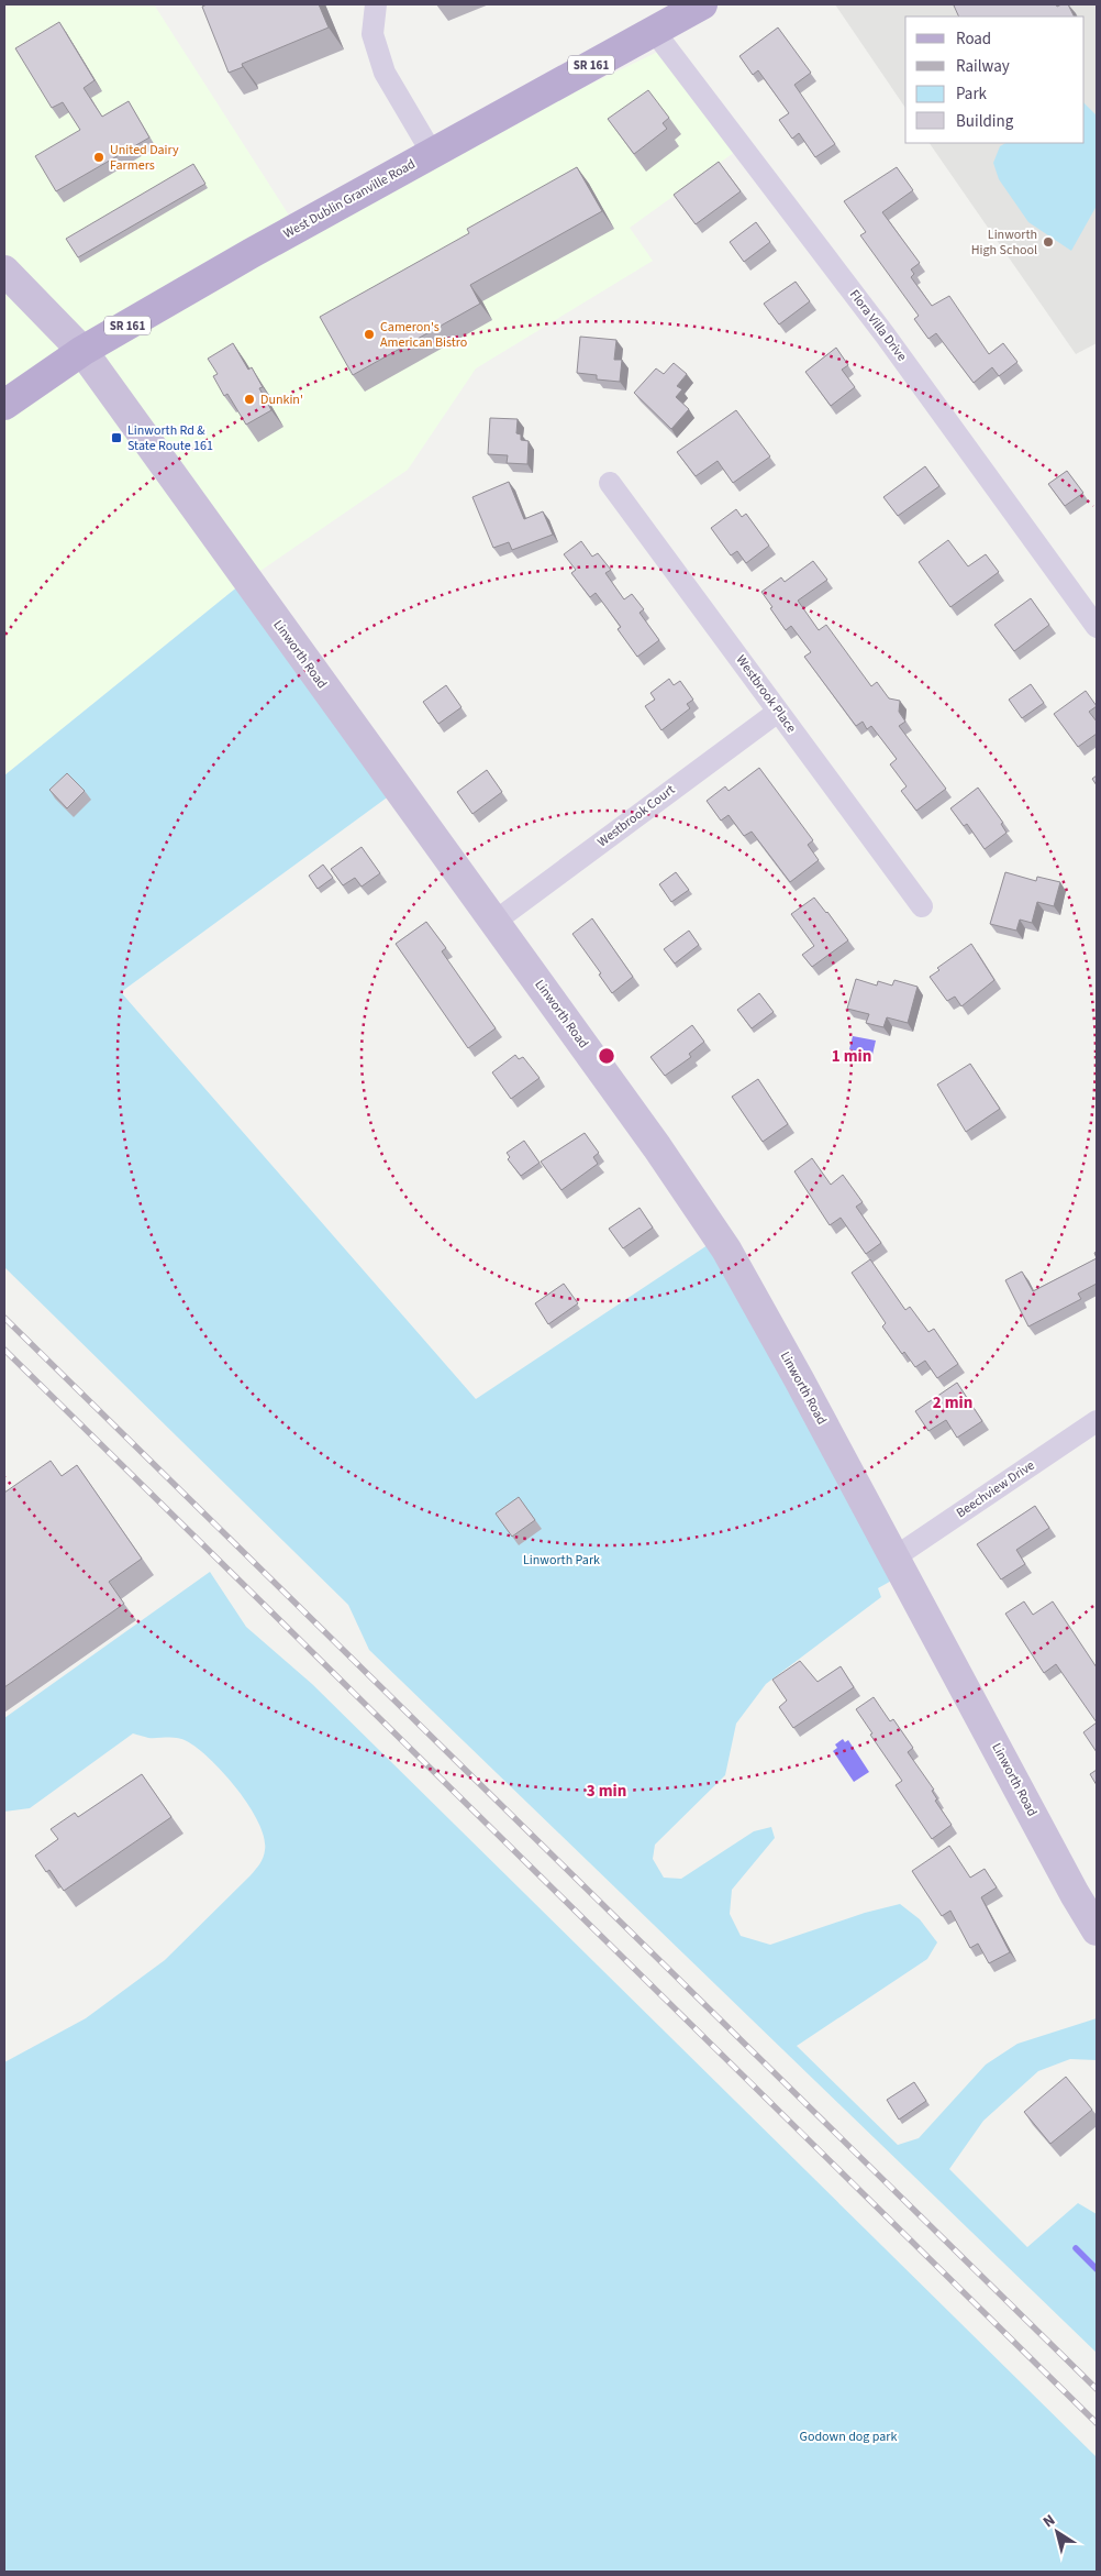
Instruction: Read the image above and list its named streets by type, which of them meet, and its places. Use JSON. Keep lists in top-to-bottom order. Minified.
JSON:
{"streets":{"main road":["SR 161","West Dublin Granville Road","Linworth Road"],"street":["Flora Villa Drive","Westbrook Place","Westbrook Court","Beechview Drive"]},"crossings":[["West Dublin Granville Road","Flora Villa Drive"],["West Dublin Granville Road","Linworth Road"],["Linworth Road","Westbrook Court"],["Linworth Road","Beechview Drive"],["Westbrook Place","Westbrook Court"]],"parks":["Linworth Park","Godown dog park"],"places":{"other":["United Dairy Farmers","Linworth High School","Cameron's American Bistro","Dunkin'"],"transit":["Linworth Rd & State Route 161"]},"legend":["Road","Railway","Park","Building"],"north":"top left","rings":["1 min","2 min","3 min"]}
